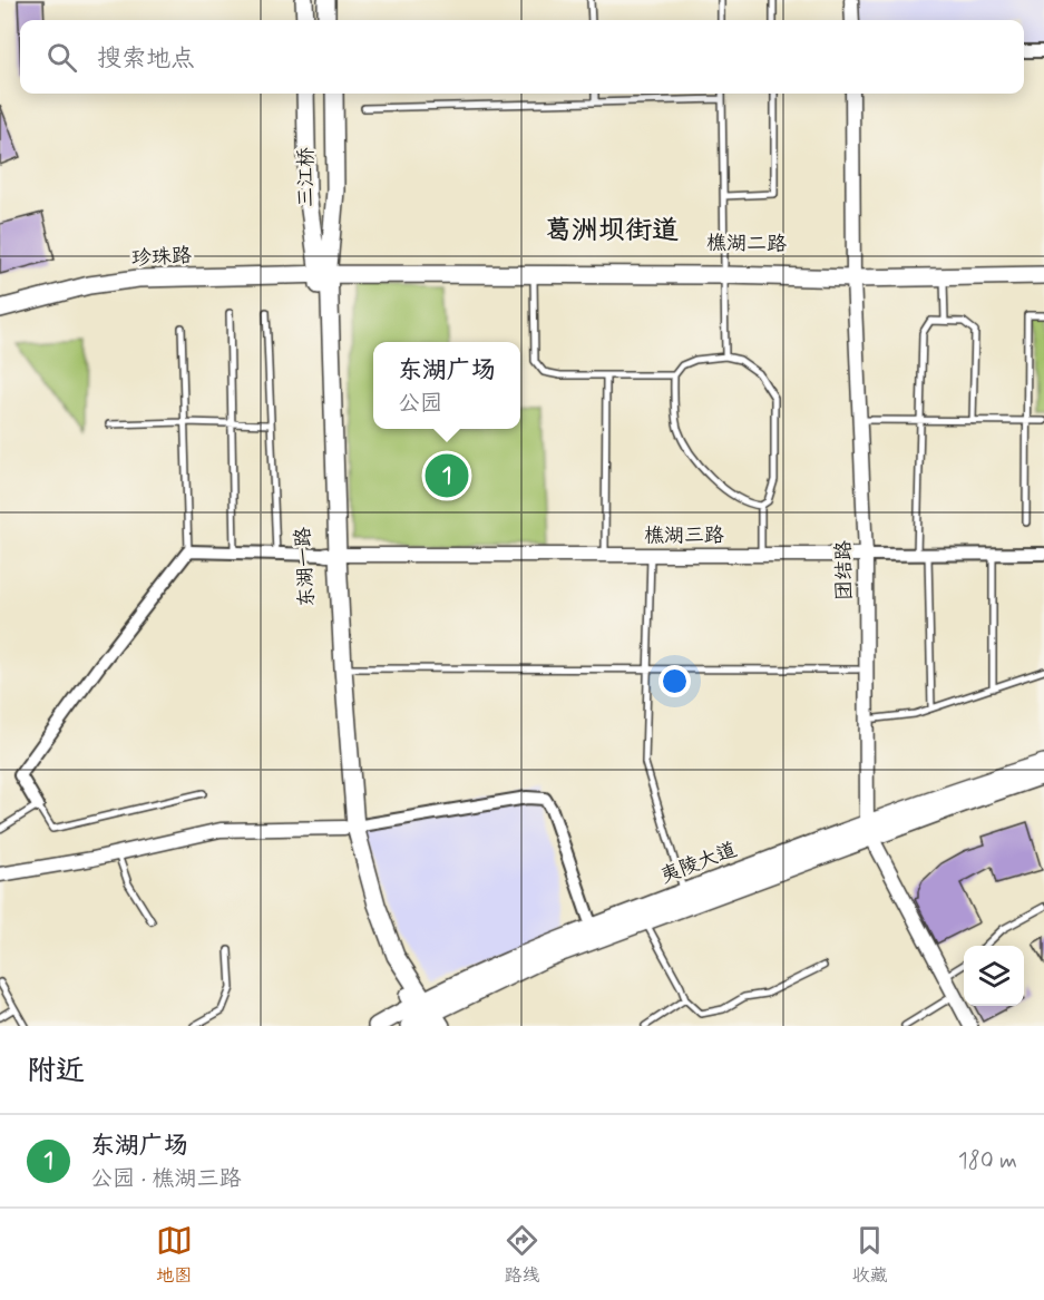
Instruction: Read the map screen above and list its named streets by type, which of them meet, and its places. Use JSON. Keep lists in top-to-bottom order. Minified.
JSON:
{"streets":{"main road":["三江桥","樵湖二路","珍珠路","东湖一路","夷陵大道"],"street":["樵湖三路","团结路"]},"crossings":[["三江桥","樵湖二路"],["三江桥","珍珠路"],["樵湖二路","珍珠路"],["樵湖二路","团结路"],["樵湖三路","东湖一路"],["樵湖三路","团结路"],["团结路","夷陵大道"]],"districts":["葛洲坝街道"],"page":{"search":"搜索地点","popup":["东湖广场","公园"],"pins":"1","heading":"附近","list":[{"mark":"1","name":"东湖广场","note":"公园 · 樵湖三路","value":"180 m"}],"nav":["地图","路线","收藏"]}}
